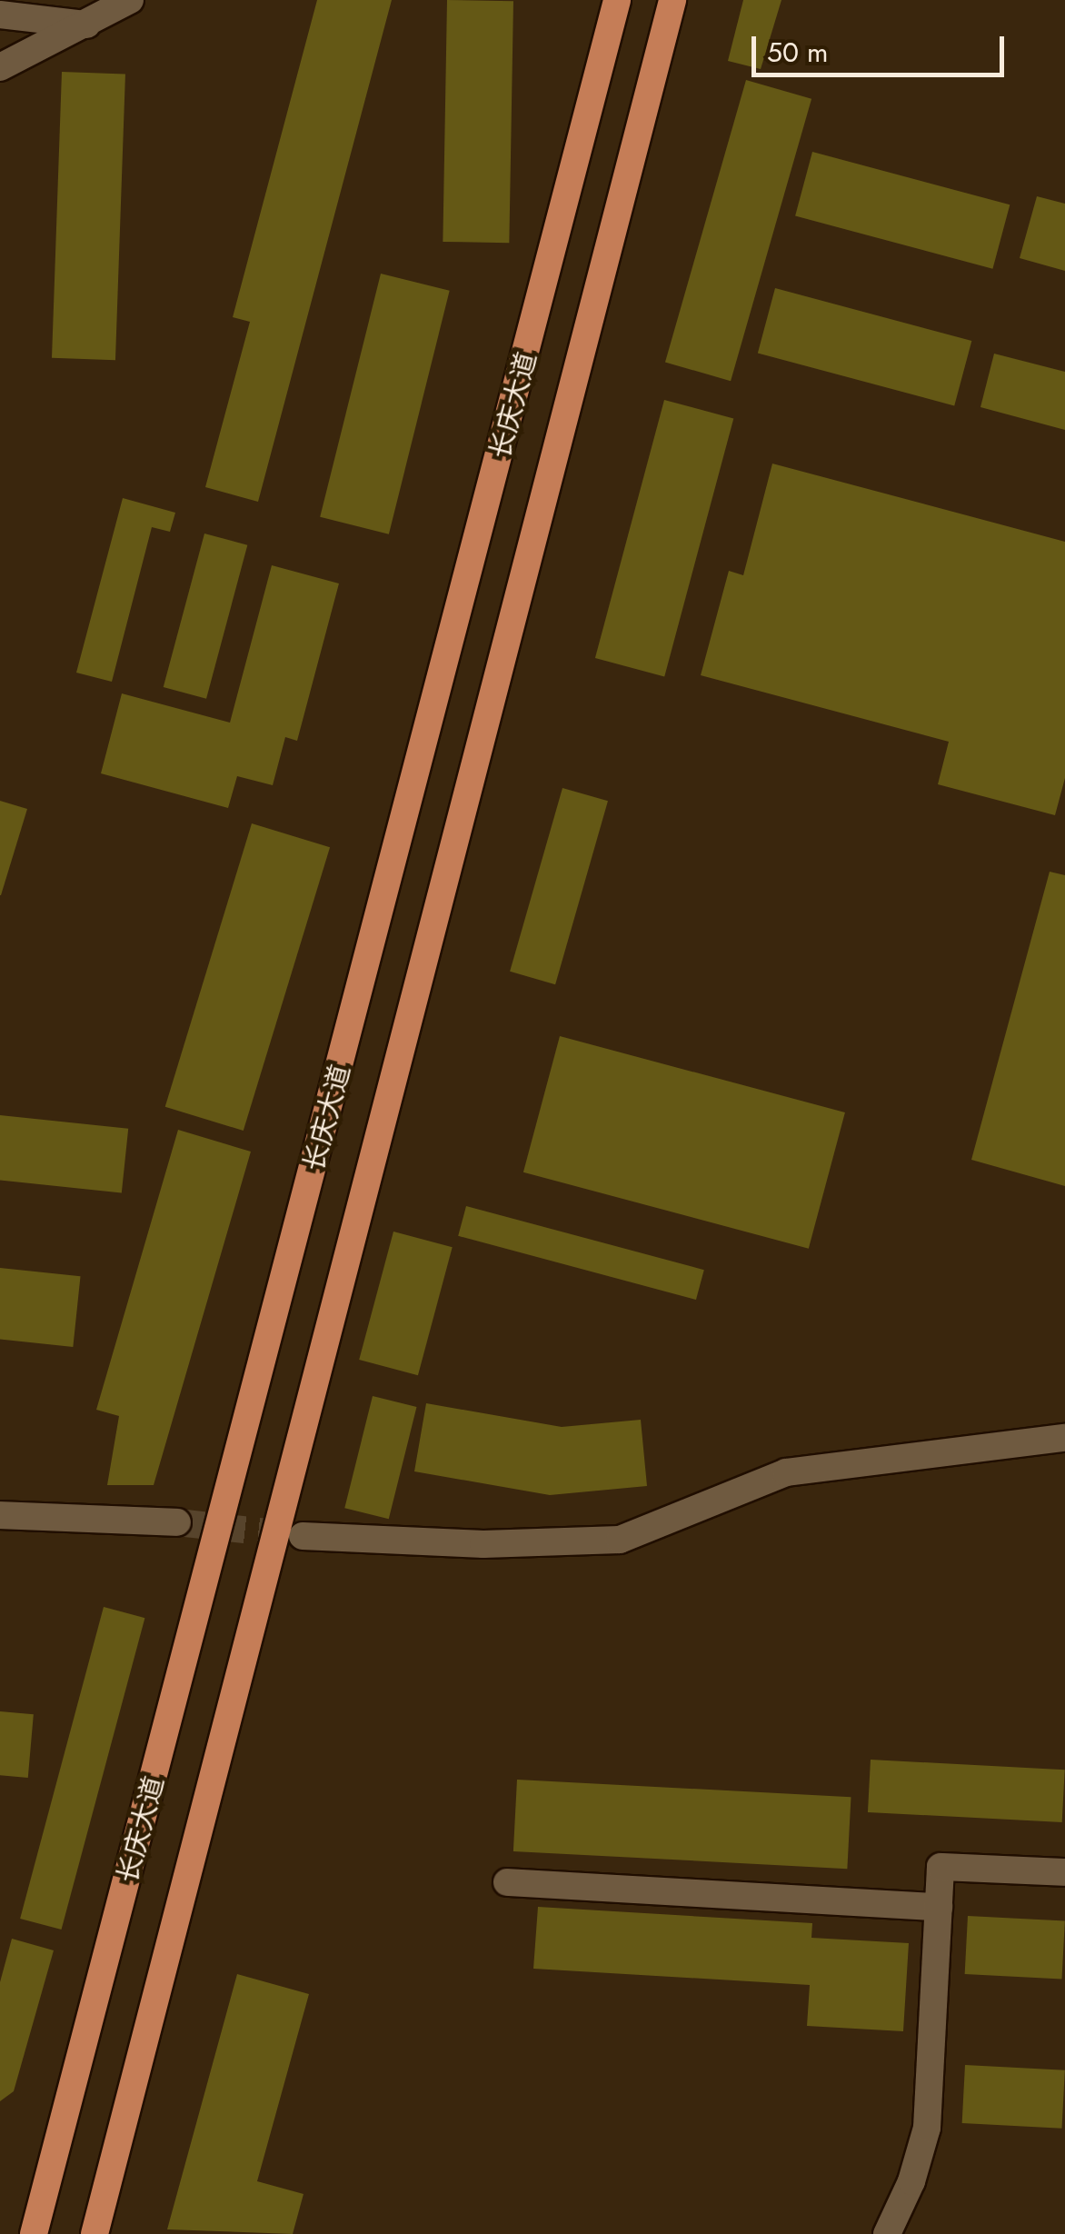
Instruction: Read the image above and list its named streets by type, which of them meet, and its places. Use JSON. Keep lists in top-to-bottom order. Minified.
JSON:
{"streets":{"main road":["长庆大道"]},"scale_bar":"50 m"}
